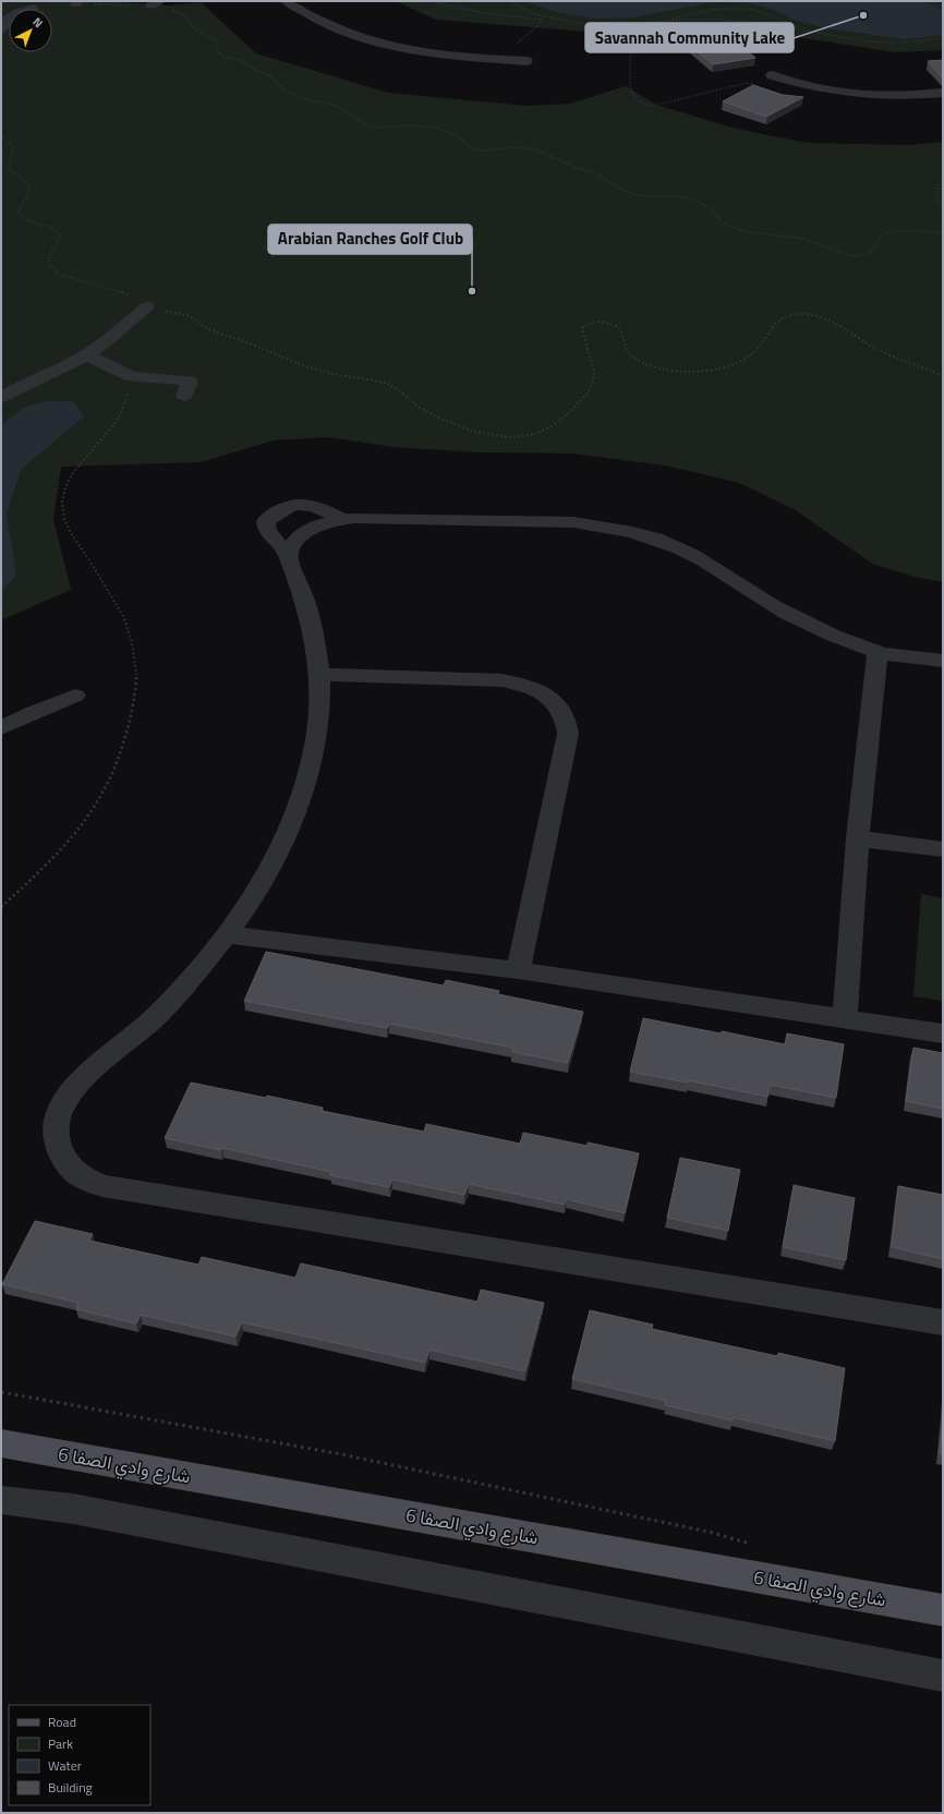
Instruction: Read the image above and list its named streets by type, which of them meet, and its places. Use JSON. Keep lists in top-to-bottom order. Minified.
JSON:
{"streets":{"main road":["شارع وادي الصفا 6"]},"places":["Savannah Community Lake","Arabian Ranches Golf Club"],"legend":["Road","Park","Water","Building"],"north":"top right"}
